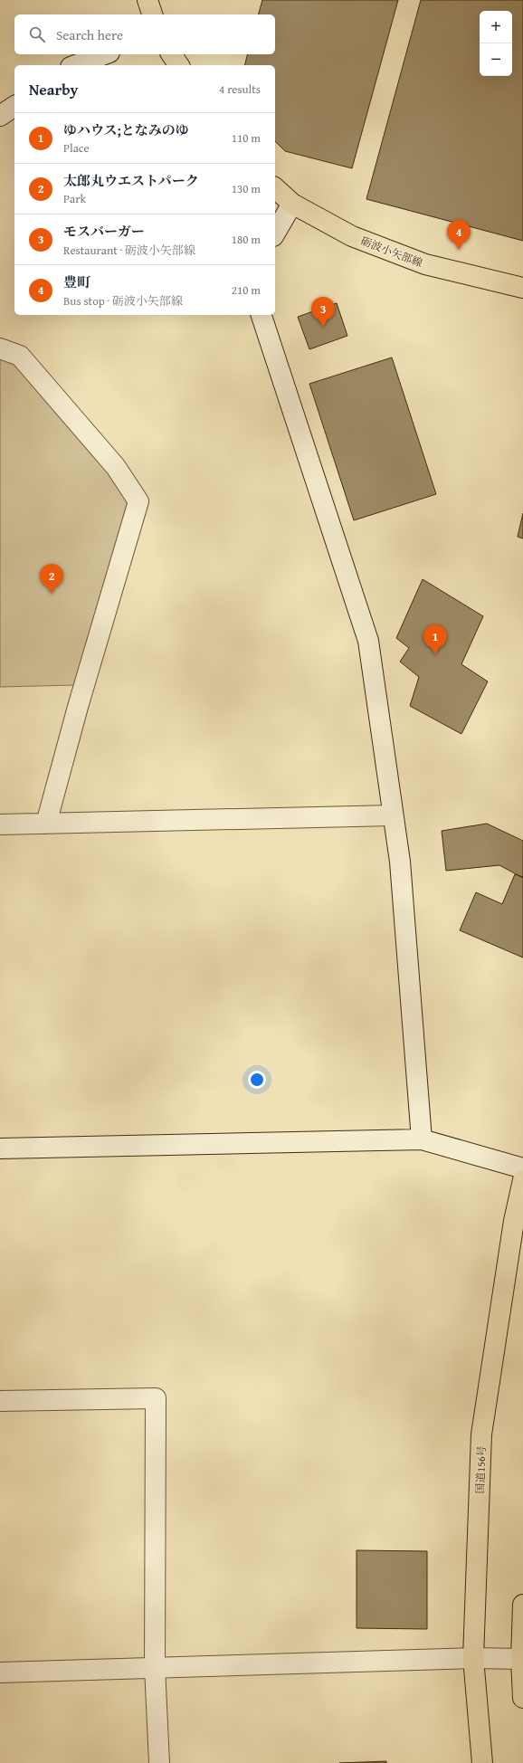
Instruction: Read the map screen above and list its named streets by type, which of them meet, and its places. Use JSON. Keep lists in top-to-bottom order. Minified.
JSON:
{"streets":{"main road":["砺波小矢部線","国道156号"]},"page":{"map_buttons":["+","−"],"search":"Search here","heading":["Nearby","4 results"],"list":[{"mark":"1","name":"ゆハウス;となみのゆ","note":"Place","value":"110 m"},{"mark":"2","name":"太郎丸ウエストパーク","note":"Park","value":"130 m"},{"mark":"3","name":"モスバーガー","note":"Restaurant · 砺波小矢部線","value":"180 m"},{"mark":"4","name":"豊町","note":"Bus stop · 砺波小矢部線","value":"210 m"}],"pins":["4","3","2","1"]}}
